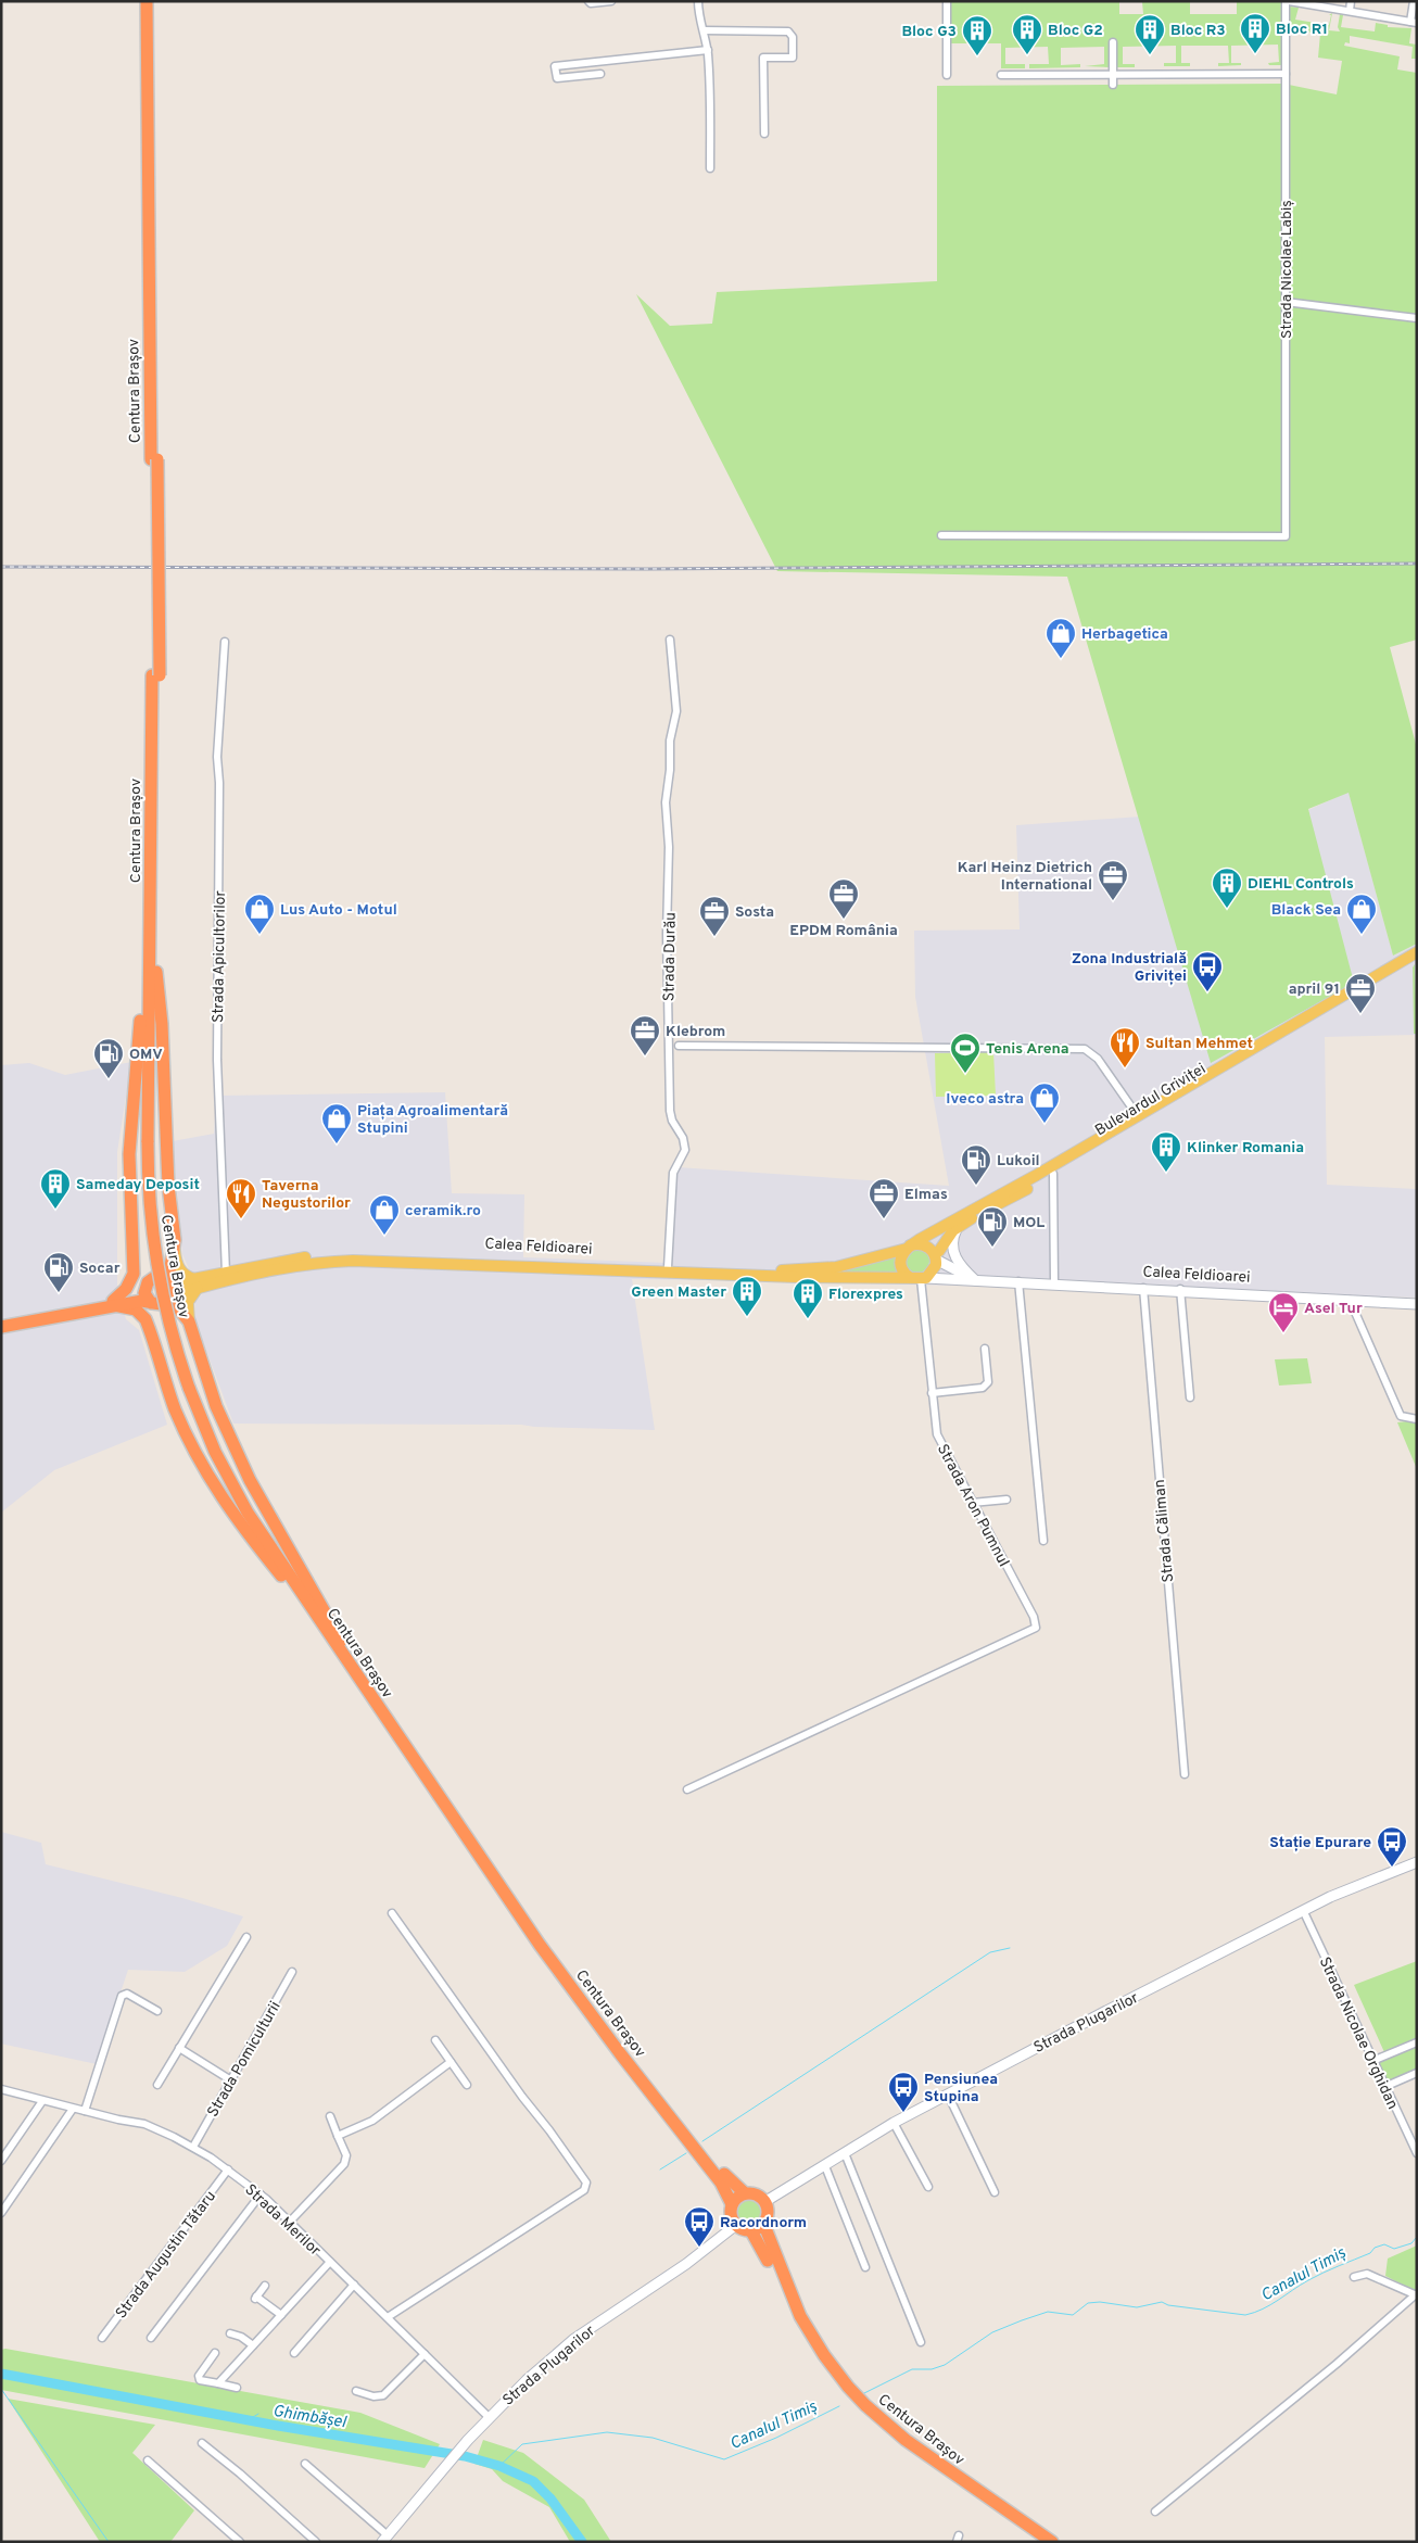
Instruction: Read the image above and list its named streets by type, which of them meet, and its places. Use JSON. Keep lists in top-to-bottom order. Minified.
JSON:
{"streets":{"highway":["Centura Brașov"],"main road":["Bulevardul Griviței","Calea Feldioarei"],"street":["Strada Nicolae Labiș","Strada Apicultorilor","Strada Durău","Strada Aron Pumnul","Strada Căliman","Strada Plugarilor","Strada Nicolae Orghidan","Strada Pomiculturii","Strada Merilor","Strada Augustin Tătaru"]},"crossings":[["Centura Brașov","Strada Plugarilor"],["Strada Apicultorilor","Calea Feldioarei"],["Strada Durău","Calea Feldioarei"],["Bulevardul Griviței","Calea Feldioarei"],["Bulevardul Griviței","Strada Aron Pumnul"],["Calea Feldioarei","Strada Aron Pumnul"],["Calea Feldioarei","Strada Căliman"],["Strada Plugarilor","Strada Nicolae Orghidan"],["Strada Plugarilor","Strada Merilor"],["Strada Pomiculturii","Strada Merilor"],["Strada Merilor","Strada Augustin Tătaru"]],"water":["Canalul Timiș","Ghimbășel"],"places":{"building":["Bloc R1","Bloc G2","Bloc R3","Bloc G3","DIEHL Controls","Klinker Romania","Sameday Deposit","Green Master","Florexpres"],"shop":["Herbagetica","Lus Auto - Motul","Black Sea","Iveco astra","Piața Agroalimentară Stupini","ceramik.ro"],"office":["Karl Heinz Dietrich International","EPDM România","Sosta","april 91","Klebrom","Elmas"],"bus stop":["Zona Industrială Griviței","Stație Epurare","Pensiunea Stupina","Racordnorm"],"restaurant":["Sultan Mehmet","Taverna Negustorilor"],"sports":["Tenis Arena"],"fuel station":["OMV","Lukoil","MOL","Socar"],"hotel":["Asel Tur"]}}
